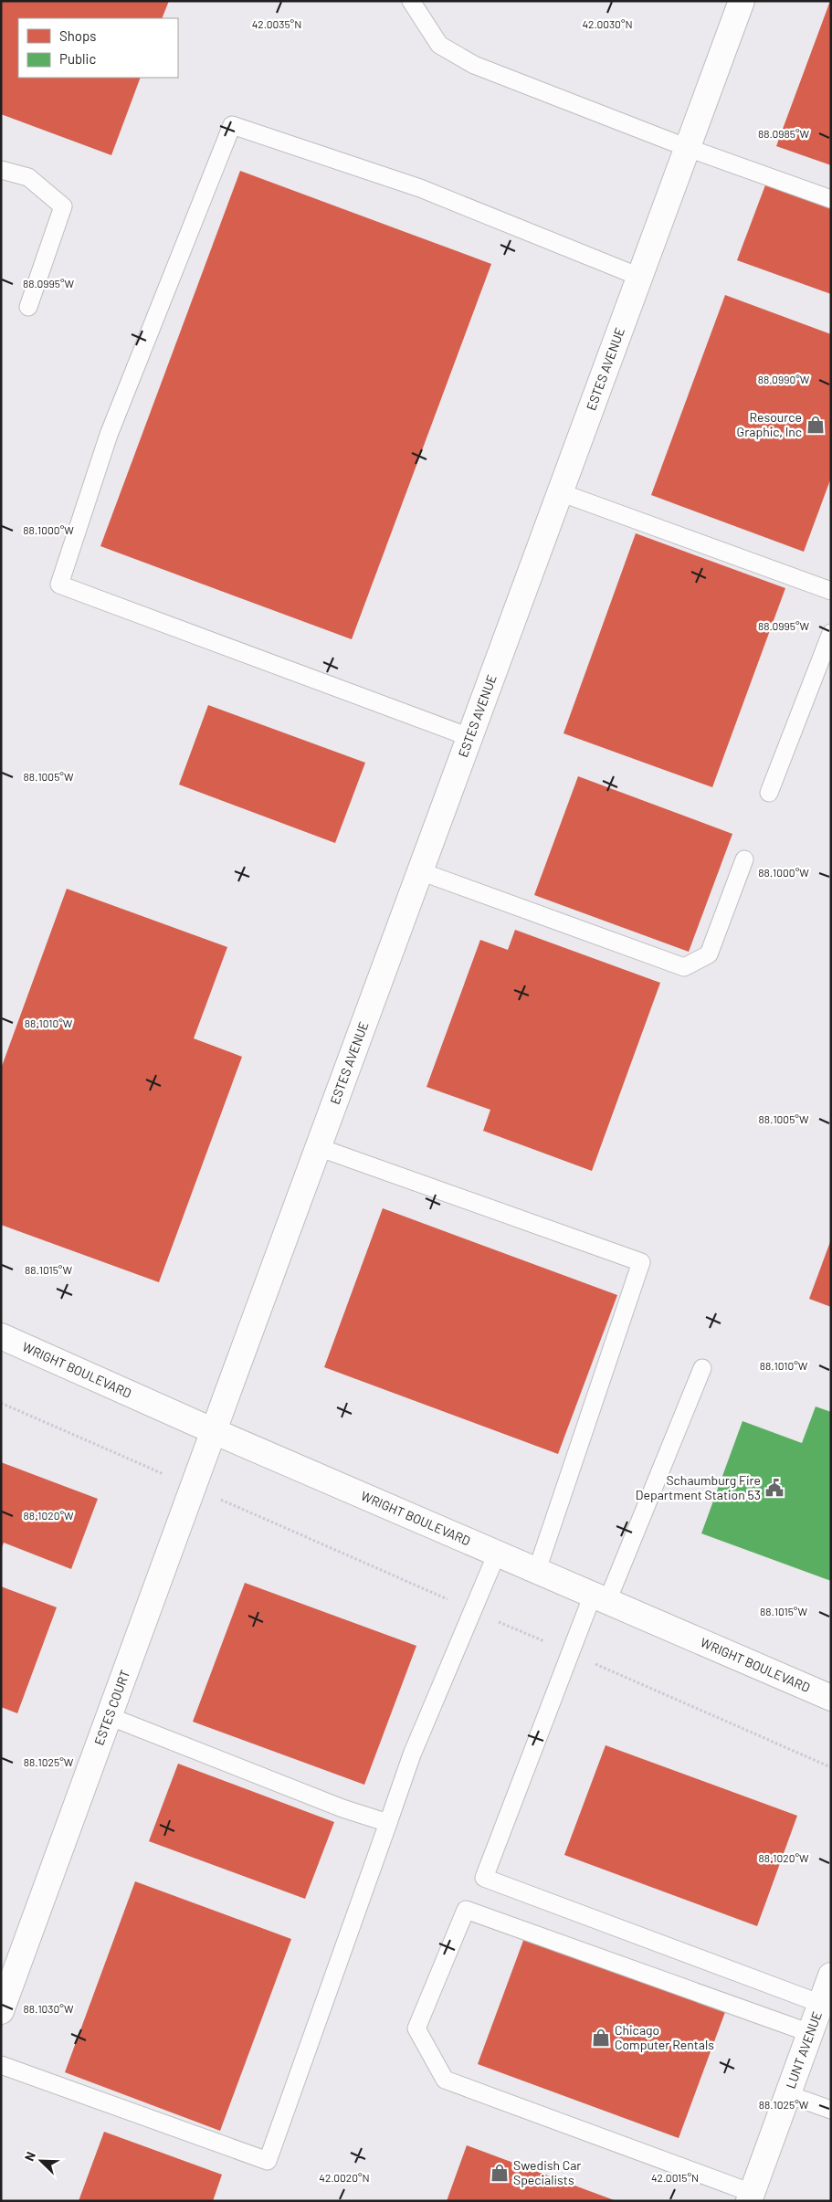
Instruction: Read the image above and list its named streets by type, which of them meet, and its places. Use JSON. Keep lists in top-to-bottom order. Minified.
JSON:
{"streets":{"street":["ESTES AVENUE","WRIGHT BOULEVARD","ESTES COURT","LUNT AVENUE"]},"crossings":[["ESTES AVENUE","WRIGHT BOULEVARD"],["ESTES AVENUE","ESTES COURT"],["WRIGHT BOULEVARD","ESTES COURT"]],"places":{"shop":["Resource Graphic, Inc","Chicago Computer Rentals","Swedish Car Specialists"],"public building":["Schaumburg Fire Department Station 53"]},"legend":["Shops","Public"],"north":"top left","coordinates":["42.0035°N","42.0030°N","88.0985°W","88.0995°W","88.0990°W","88.1000°W","88.1005°W","88.1010°W","88.1015°W","88.1020°W","88.1025°W","88.1030°W","42.0020°N","42.0015°N"]}
